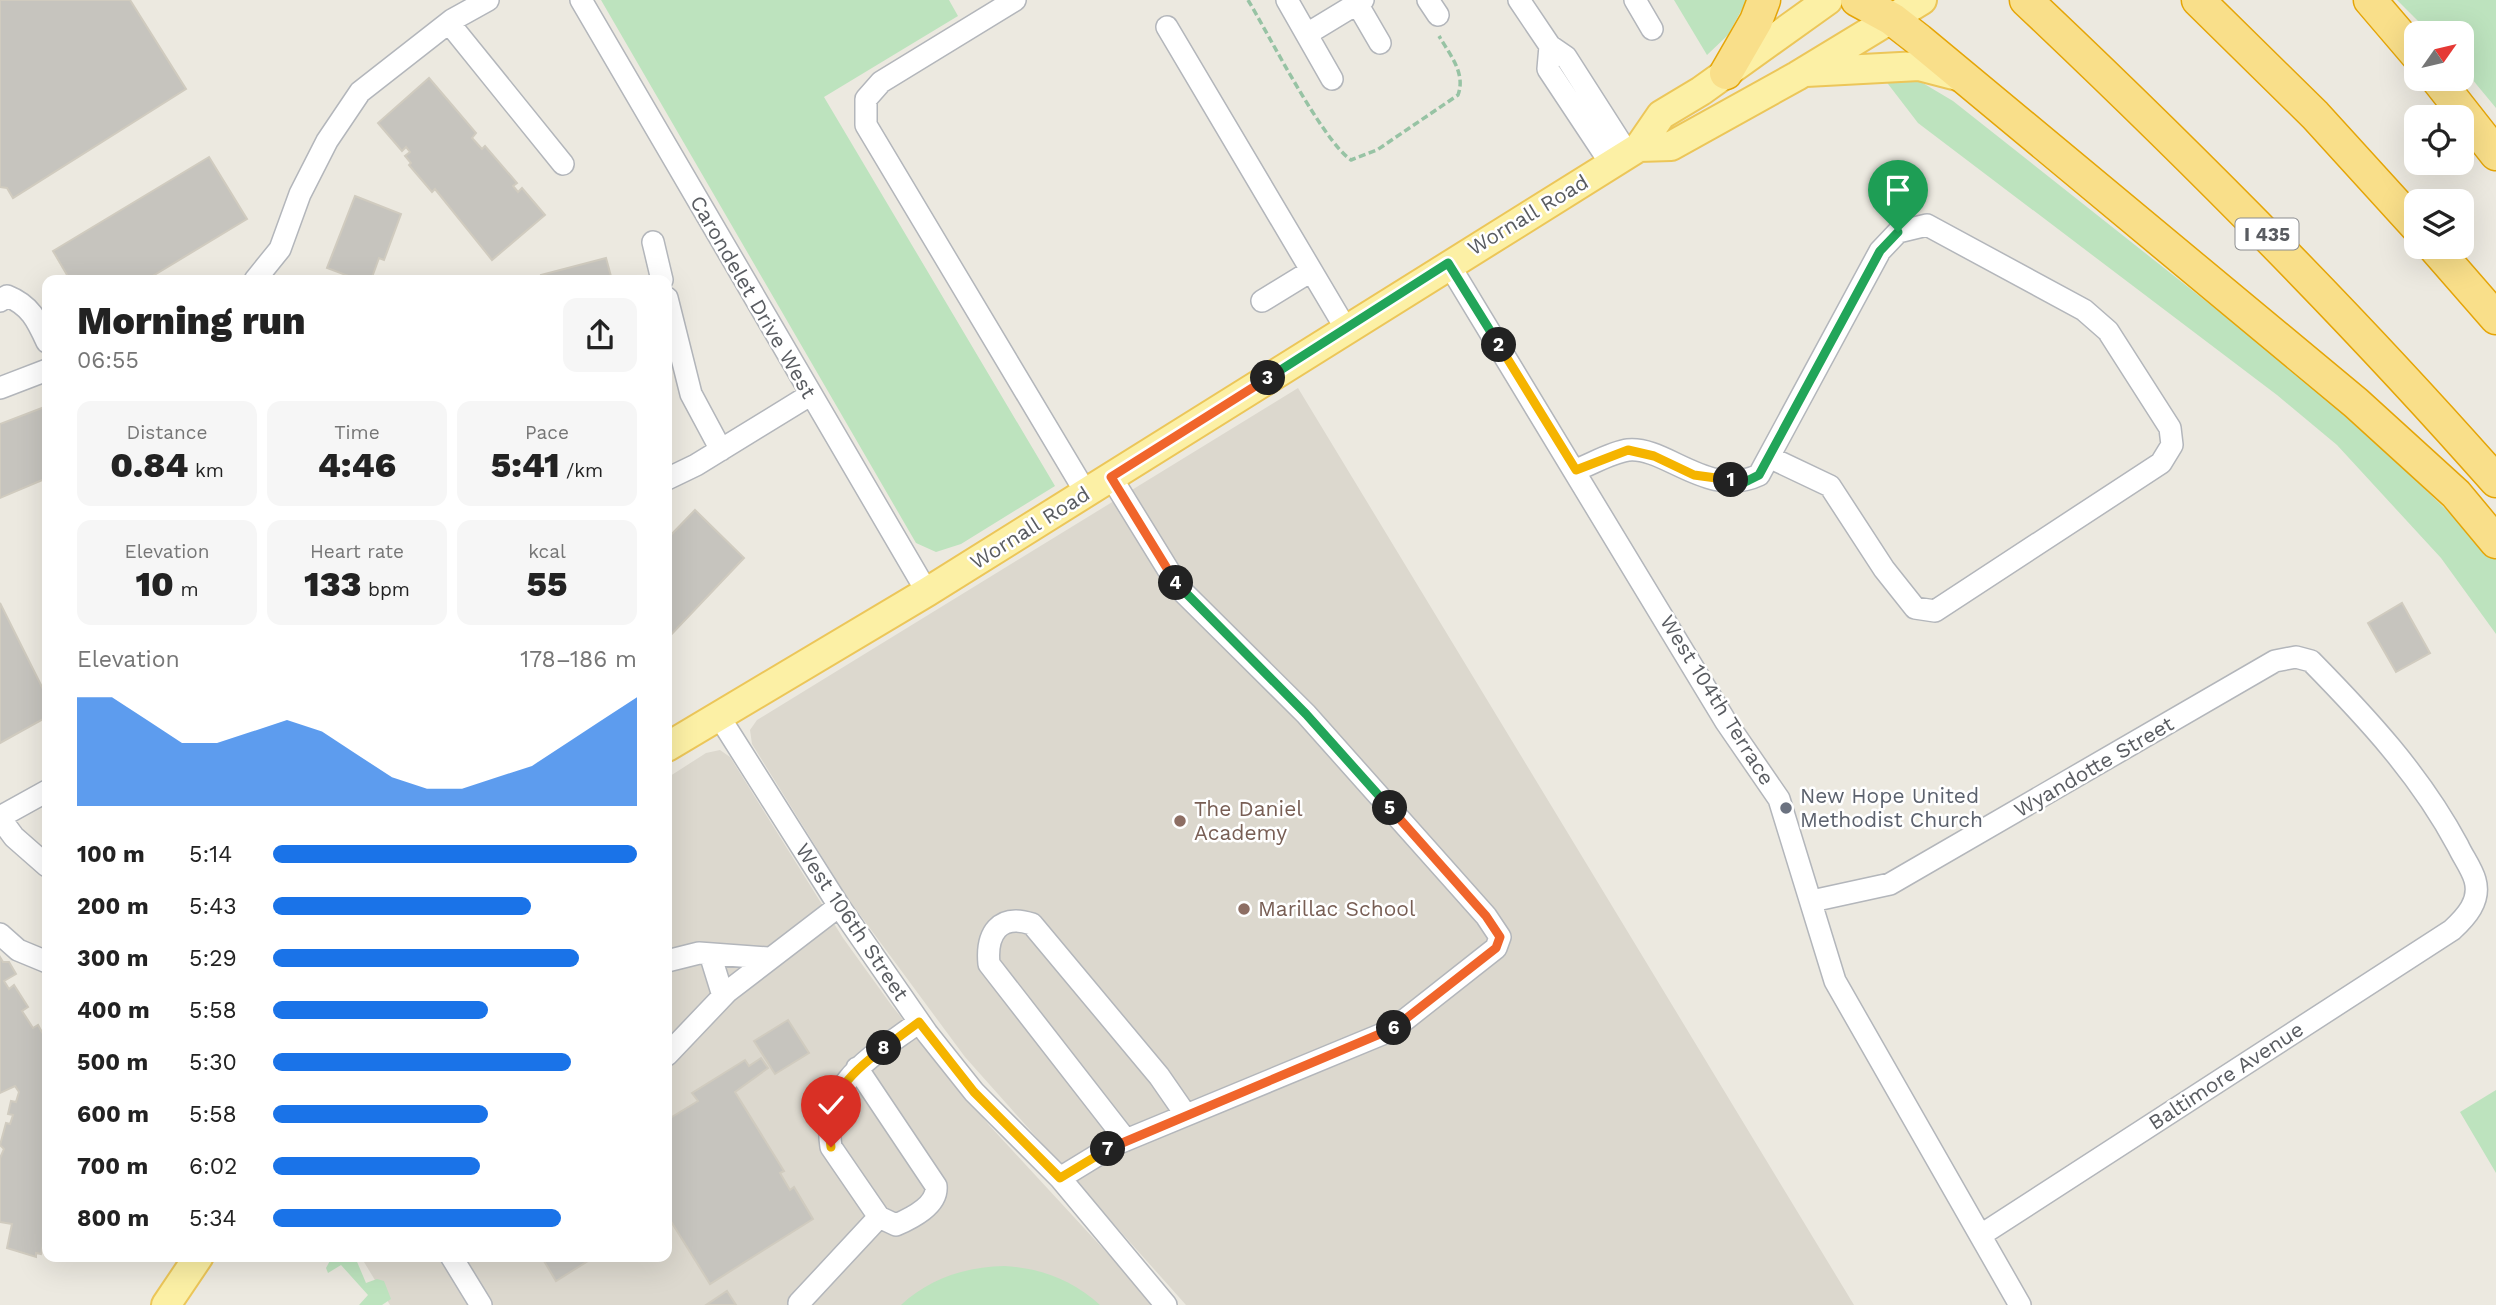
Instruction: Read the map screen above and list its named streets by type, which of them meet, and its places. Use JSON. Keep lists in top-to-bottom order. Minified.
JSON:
{"streets":{"highway":["I 435"],"main road":["Wornall Road"],"street":["Carondelet Drive West","West 104th Terrace","Wyandotte Street","West 106th Street","Baltimore Avenue"]},"crossings":[["Wornall Road","Carondelet Drive West"],["Wornall Road","West 104th Terrace"],["Wornall Road","West 106th Street"],["West 104th Terrace","Wyandotte Street"],["West 104th Terrace","Baltimore Avenue"],["Wyandotte Street","Baltimore Avenue"]],"places":["New Hope United Methodist Church","The Daniel Academy","Marillac School"],"north":"top right","page":{"heading":["Morning run","06:55"],"pins":["2","3","1","4","5","6","8","7"],"stats":[["Distance","0.84 km"],["Time","4:46"],["Pace","5:41 /km"],["Elevation","10 m"],["Heart rate","133 bpm"],["kcal","55"]],"chart":["Elevation","178–186 m"],"list":[{"name":"100 m","note":"5:14"},{"name":"200 m","note":"5:43"},{"name":"300 m","note":"5:29"},{"name":"400 m","note":"5:58"},{"name":"500 m","note":"5:30"},{"name":"600 m","note":"5:58"},{"name":"700 m","note":"6:02"},{"name":"800 m","note":"5:34"}]}}
